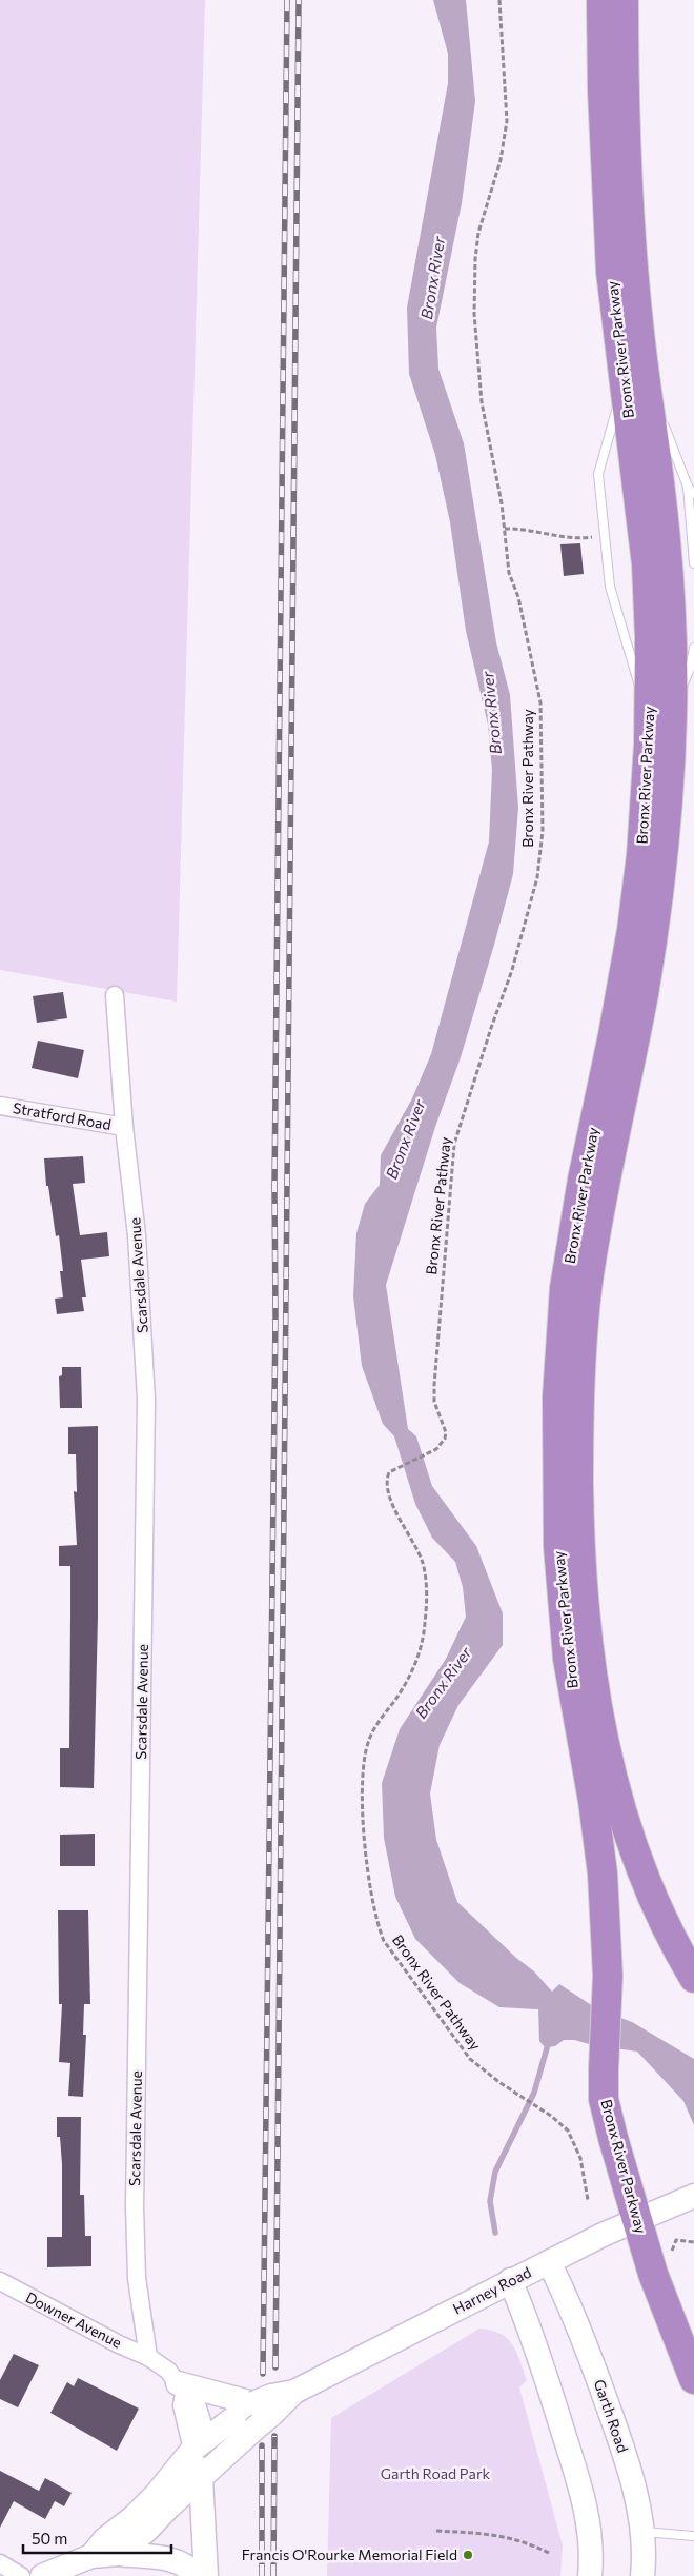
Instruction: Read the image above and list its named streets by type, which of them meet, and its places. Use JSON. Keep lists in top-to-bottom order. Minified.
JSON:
{"streets":{"highway":["Bronx River Parkway"],"street":["Stratford Road","Scarsdale Avenue","Harney Road","Downer Avenue","Garth Road"],"path":["Bronx River Pathway"]},"crossings":[["Bronx River Parkway","Harney Road"],["Stratford Road","Scarsdale Avenue"],["Scarsdale Avenue","Downer Avenue"],["Harney Road","Garth Road"]],"water":["Bronx River"],"parks":["Garth Road Park"],"places":["Francis O'Rourke Memorial Field"],"scale_bar":"50 m"}
